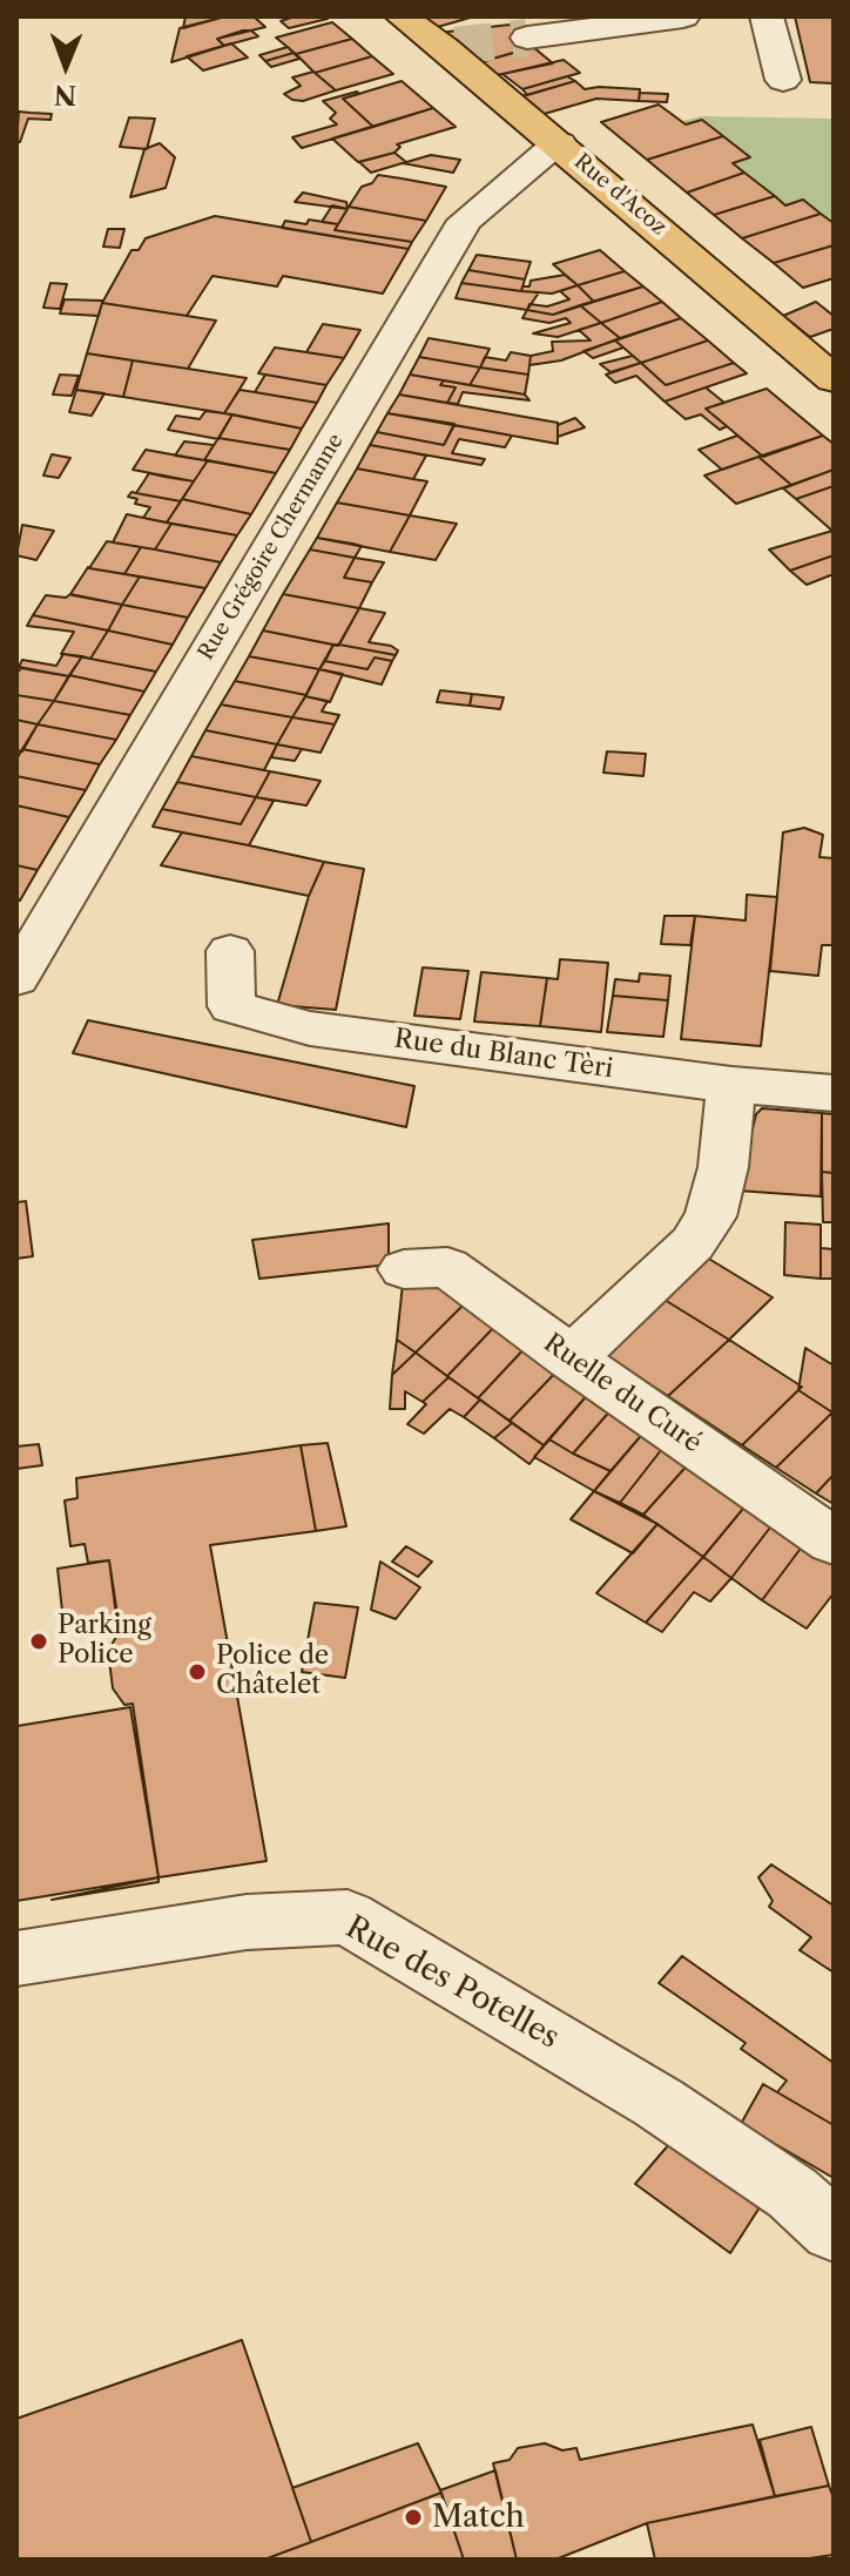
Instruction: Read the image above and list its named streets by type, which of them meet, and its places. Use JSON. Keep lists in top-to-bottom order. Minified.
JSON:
{"streets":{"main road":["Rue d'Acoz"],"street":["Rue Grégoire Chermanne","Rue du Blanc Tèri","Ruelle du Curé","Rue des Potelles"]},"crossings":[["Rue d'Acoz","Rue Grégoire Chermanne"]],"places":["Parking Police","Police de Châtelet","Match"],"north":"bottom"}
